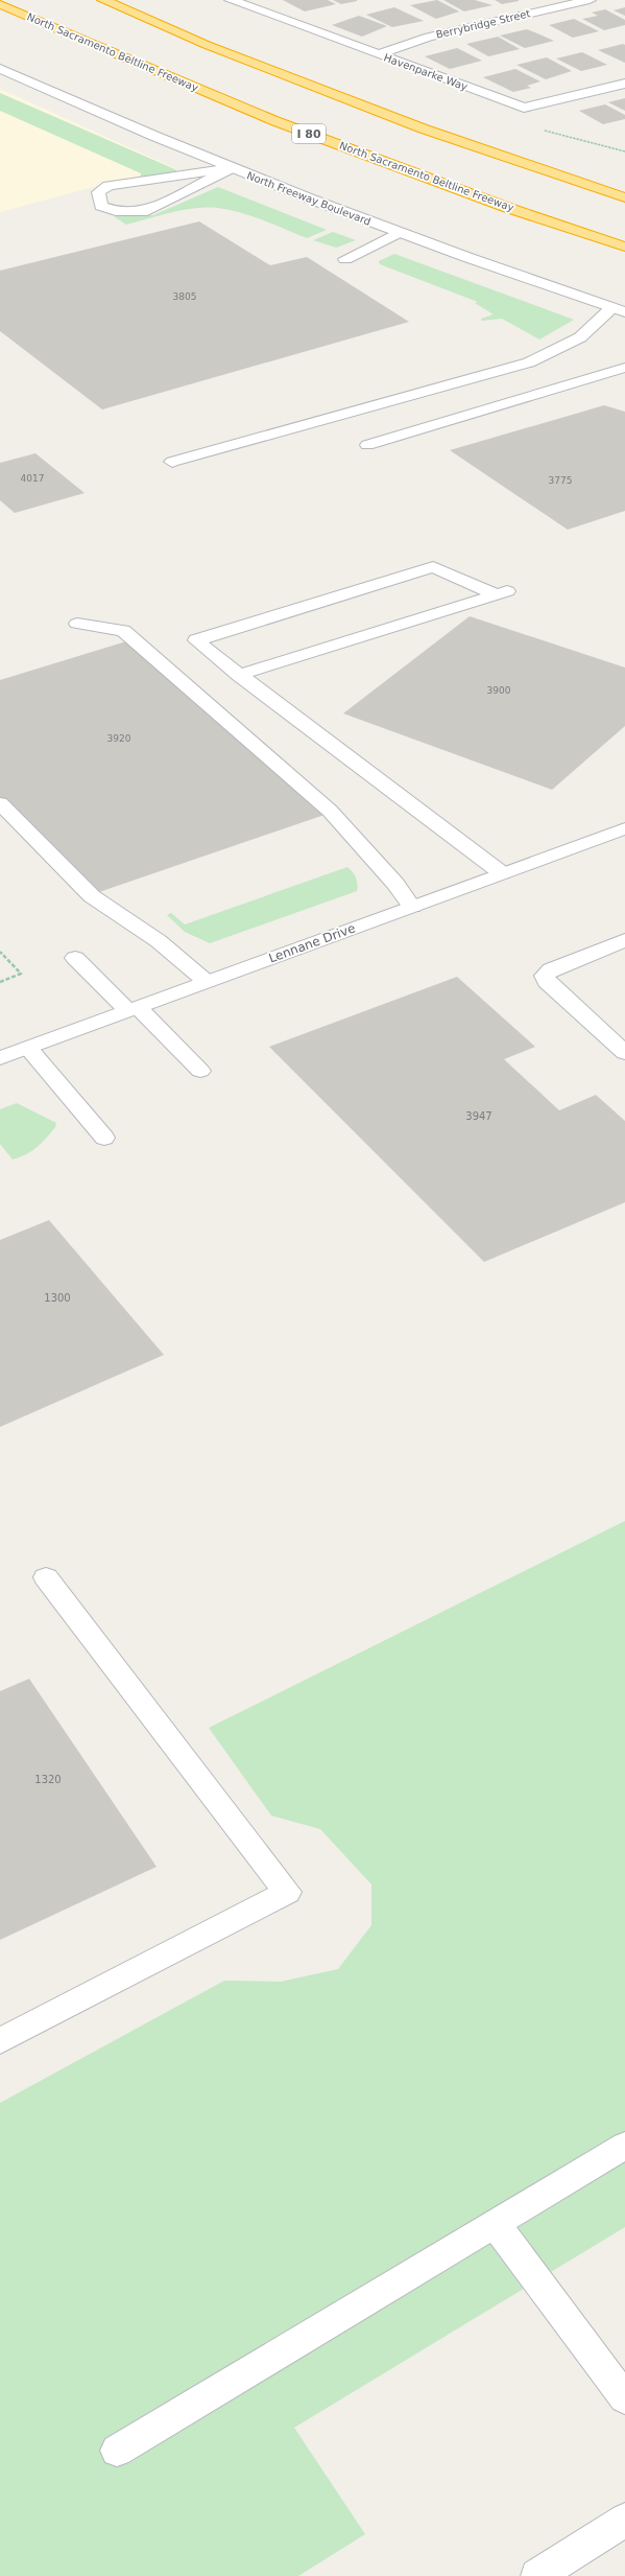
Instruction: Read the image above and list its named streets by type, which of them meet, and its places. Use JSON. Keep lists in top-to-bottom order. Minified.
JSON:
{"streets":{"highway":["North Sacramento Beltline Freeway","I 80"],"street":["Berrybridge Street","Havenparke Way","North Freeway Boulevard","Lennane Drive"]},"crossings":[["Berrybridge Street","Havenparke Way"]],"house_numbers":["3805","4017","3775","3900","3920","3947","1300","1320"]}
